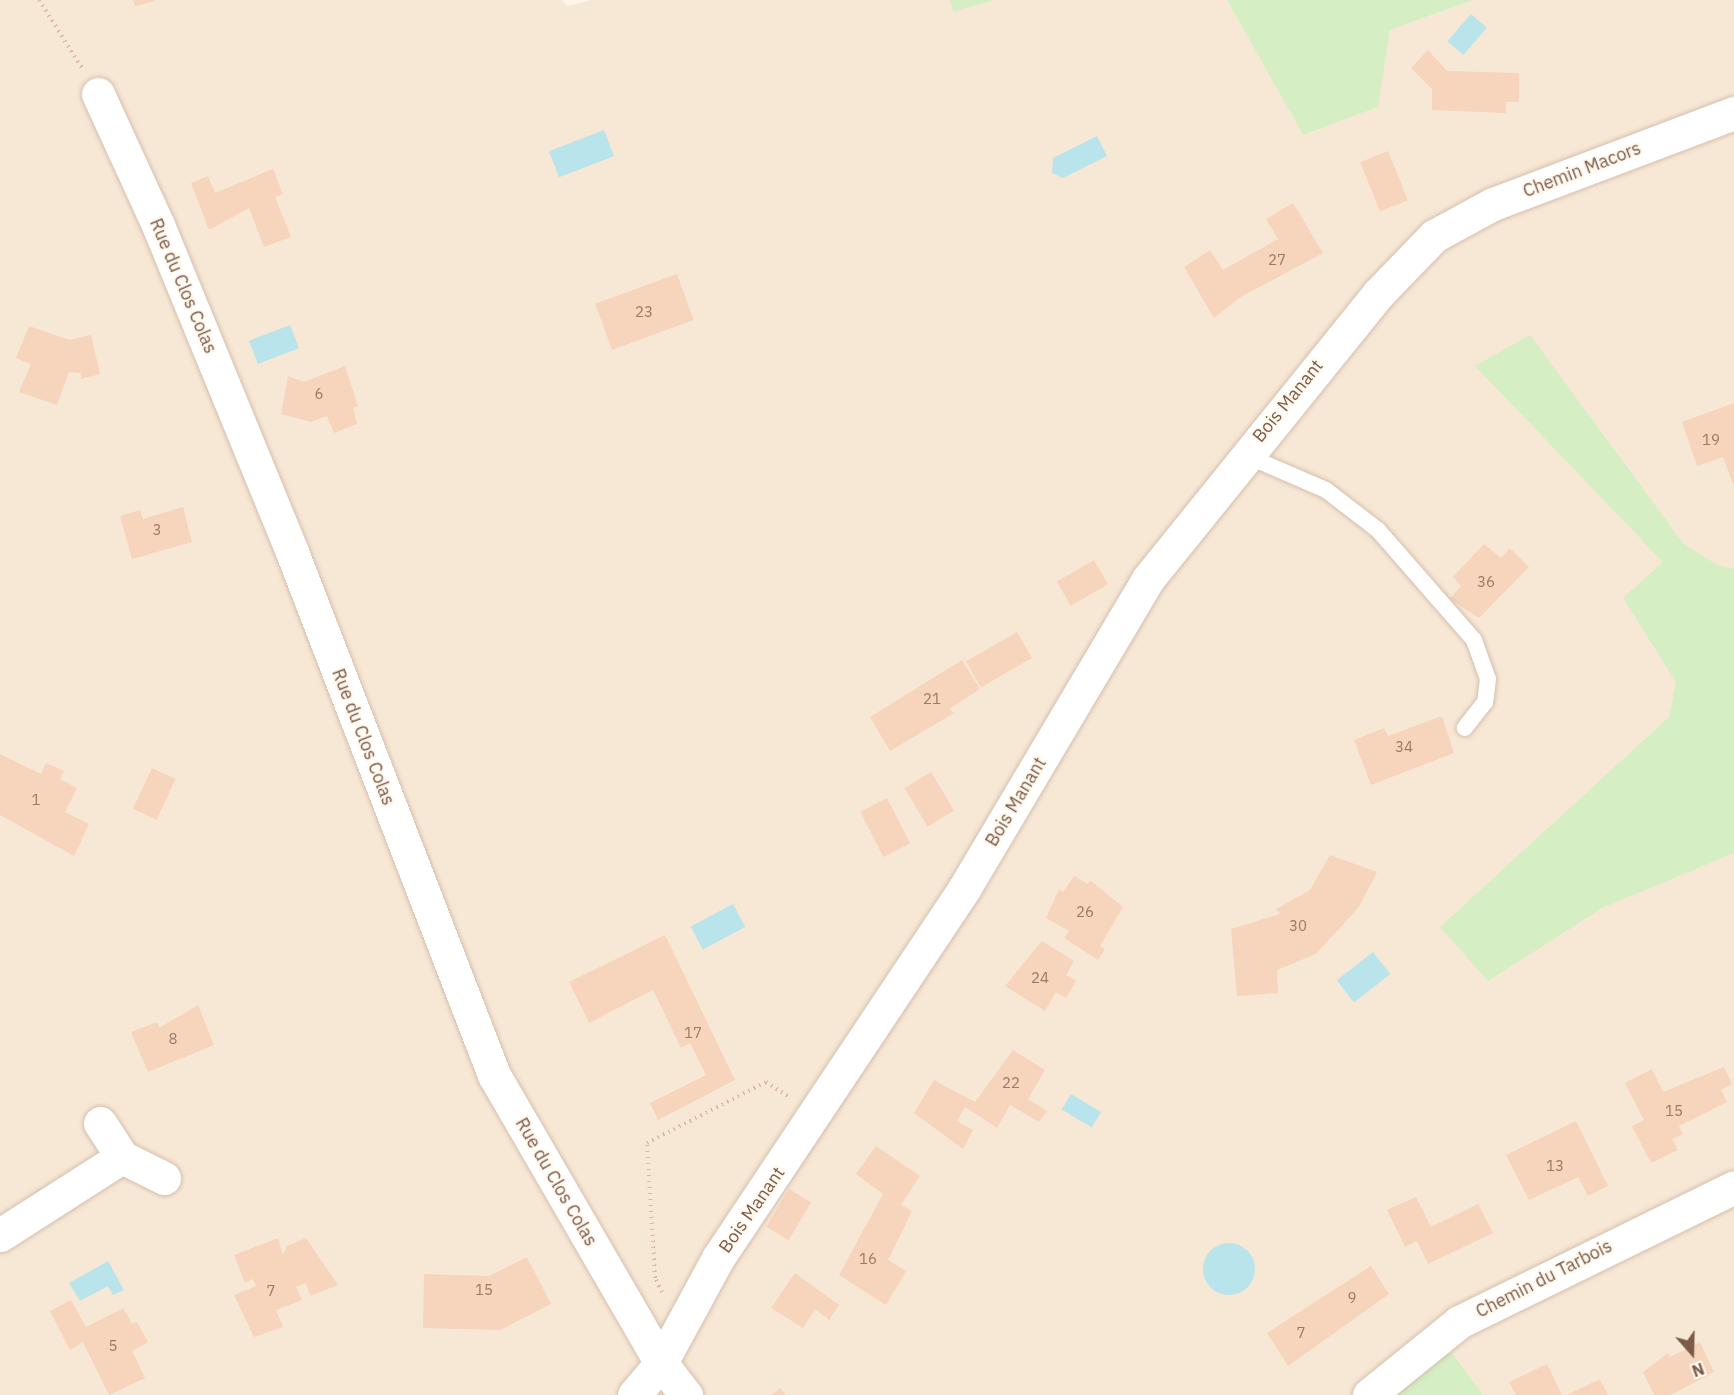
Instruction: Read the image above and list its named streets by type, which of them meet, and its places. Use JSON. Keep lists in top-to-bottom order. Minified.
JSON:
{"streets":{"street":["Chemin Macors","Rue du Clos Colas","Bois Manant","Chemin du Tarbois"]},"crossings":[["Chemin Macors","Bois Manant"],["Rue du Clos Colas","Bois Manant"]],"house_numbers":["27","23","6","19","3","36","21","34","1","26","30","24","17","8","22","15","13","16","15","7","9","7","5"],"north":"bottom"}
